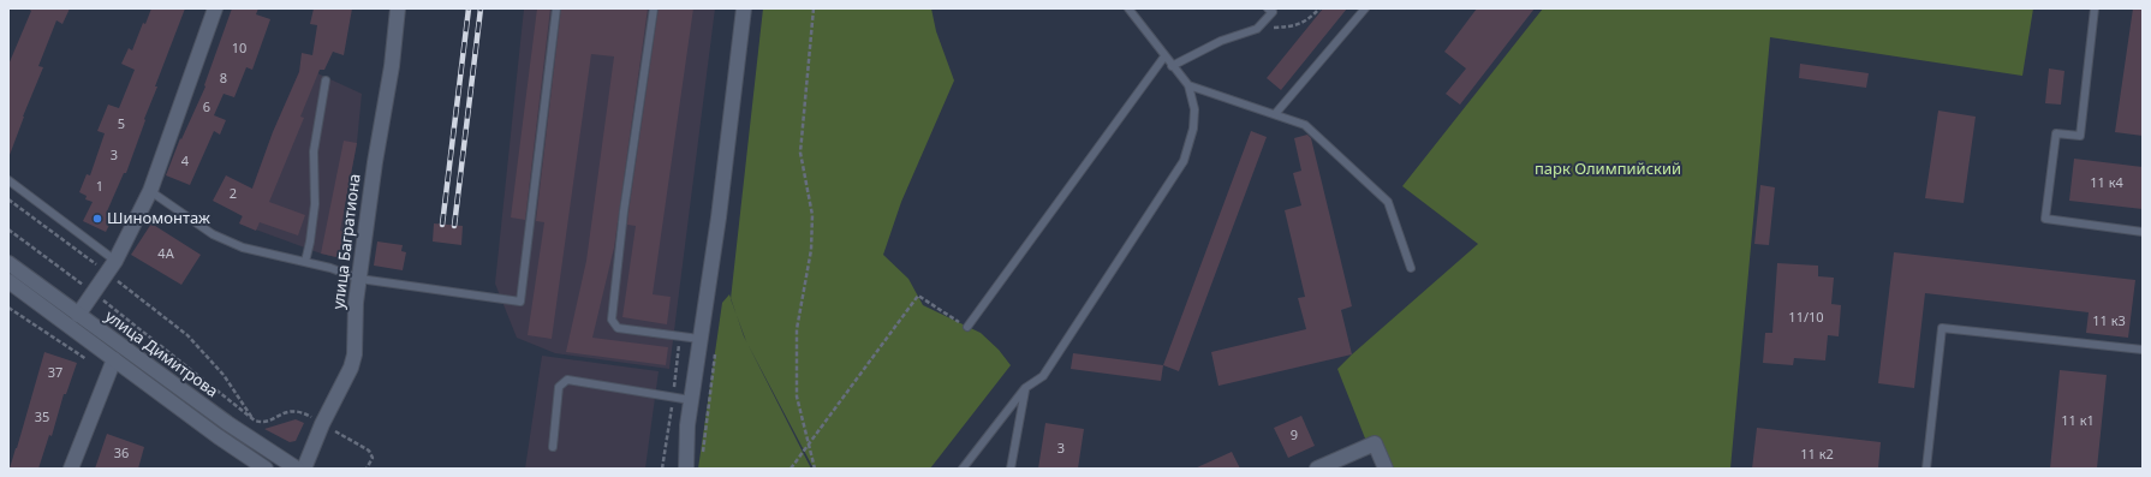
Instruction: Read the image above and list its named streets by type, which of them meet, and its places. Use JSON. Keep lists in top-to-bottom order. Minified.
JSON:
{"streets":{"street":["улица Багратиона","улица Димитрова"]},"parks":["парк Олимпийский"],"places":["Шиномонтаж"],"house_numbers":["10","8","6","5","3","4","11 к4","1","2","4А","11/10","11 к3","37","35","11 к1","9","3","36","11 к2"]}
